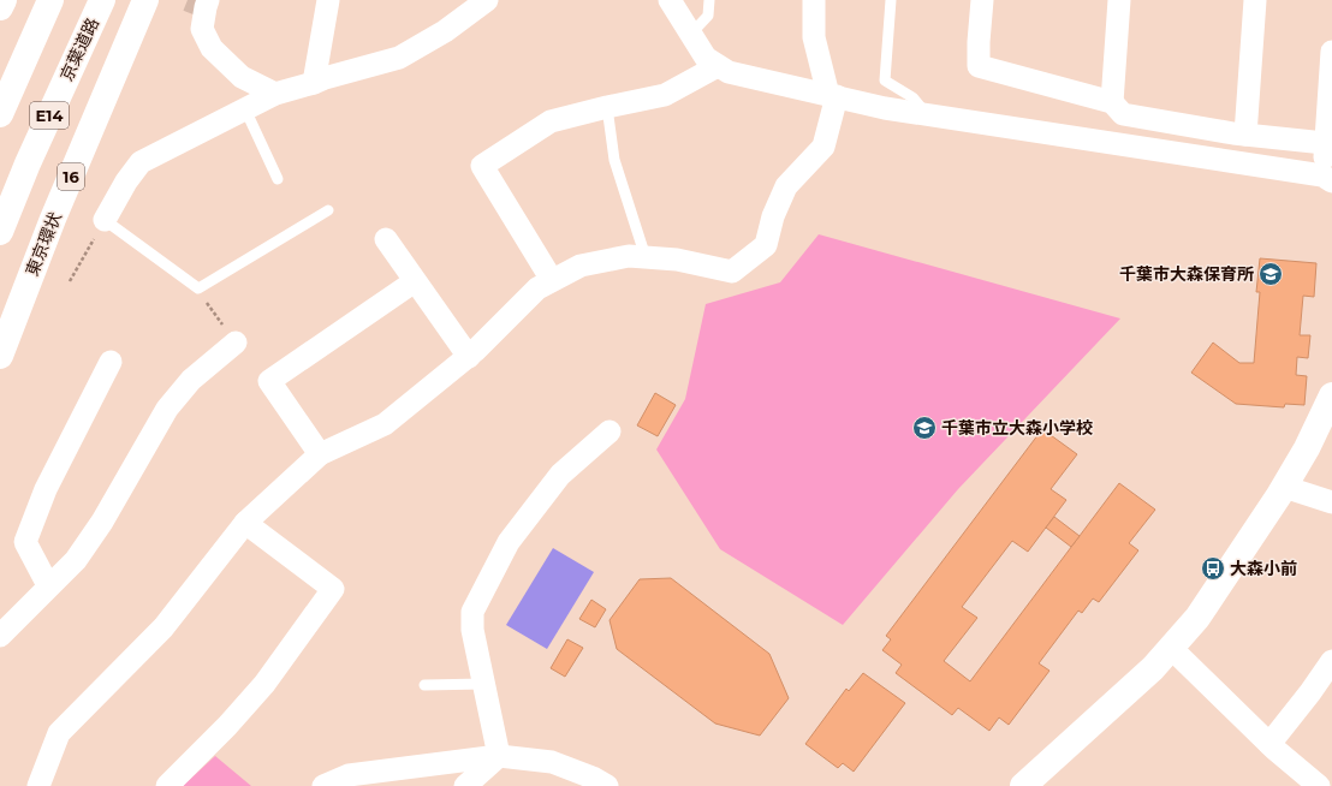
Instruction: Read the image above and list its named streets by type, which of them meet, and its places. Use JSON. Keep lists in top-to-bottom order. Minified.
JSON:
{"streets":{"main road":["京葉道路","E14","16","東京環状"]},"places":{"school or university":["千葉市大森保育所","千葉市立大森小学校"],"bus stop":["大森小前"]}}
